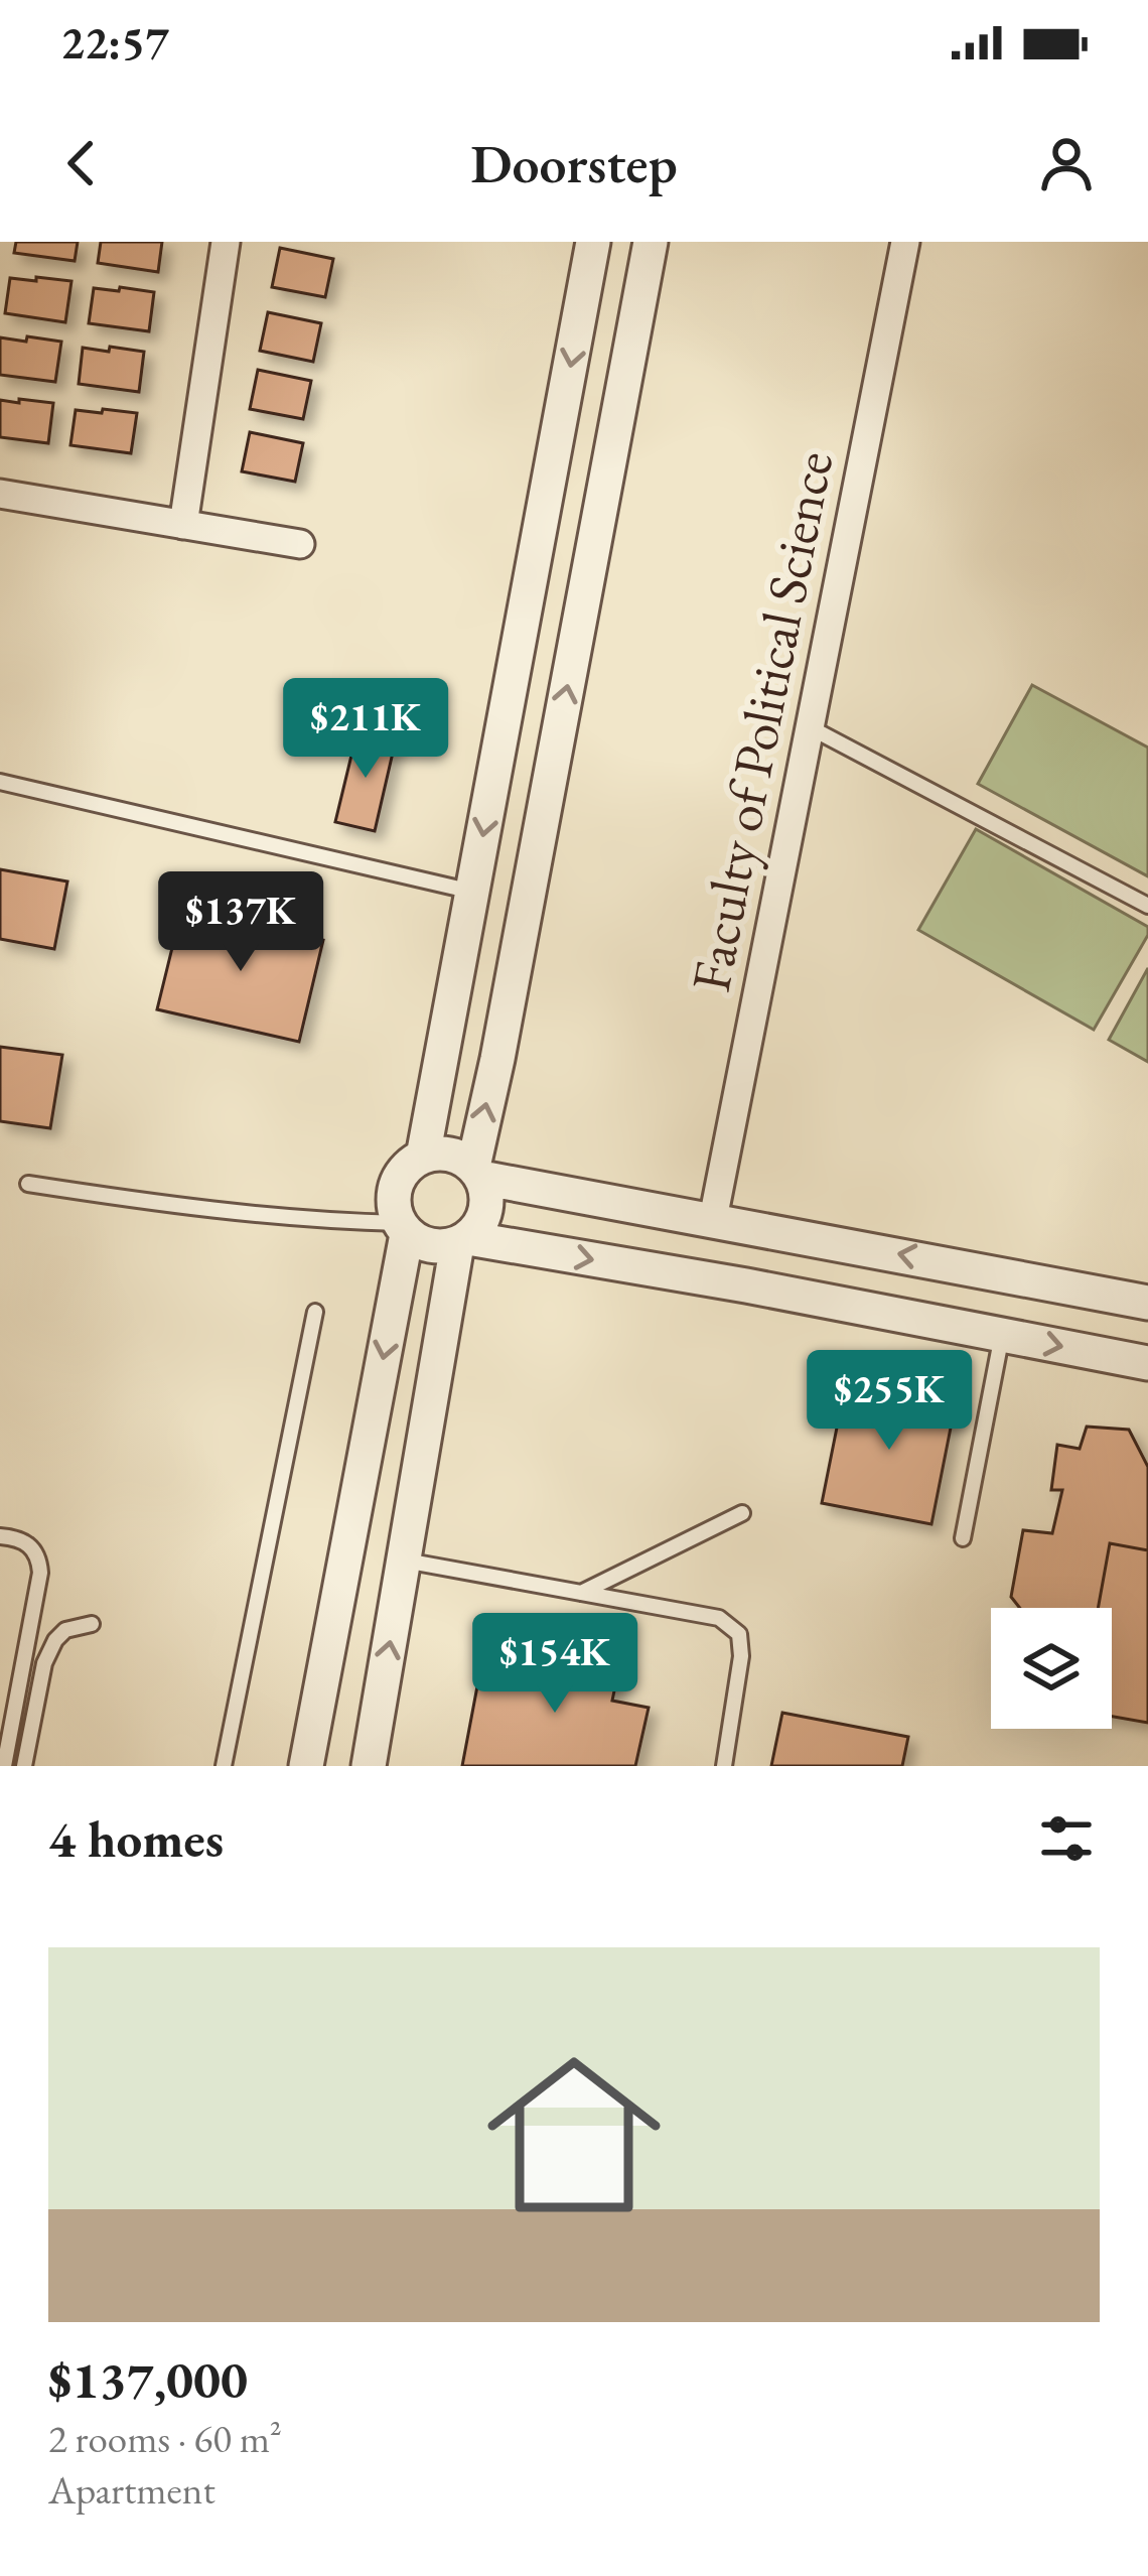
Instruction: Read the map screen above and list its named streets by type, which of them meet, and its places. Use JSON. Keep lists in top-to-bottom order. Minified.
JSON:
{"streets":{"street":["Faculty of Political Science"]},"page":{"status":"22:57","header":"Doorstep","price":["$211K","$137K","$255K","$154K"],"heading":"4 homes","list":[{"name":"$137,000","note":"2 rooms · 60 m² · Apartment"}]}}
